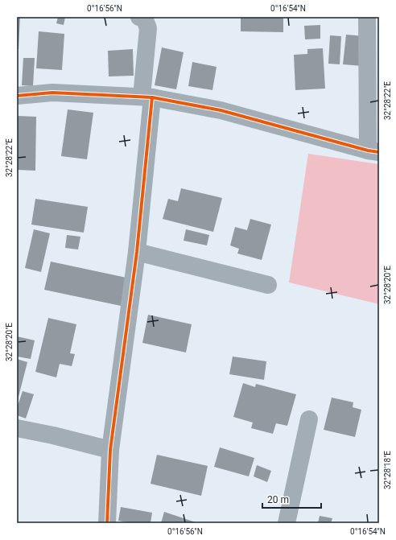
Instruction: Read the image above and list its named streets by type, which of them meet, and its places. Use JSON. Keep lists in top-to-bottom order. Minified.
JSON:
{"scale_bar":"20 m","coordinates":["0°16'56\"N","0°16'54\"N","32°28'22\"E","32°28'20\"E","32°28'18\"E"]}
